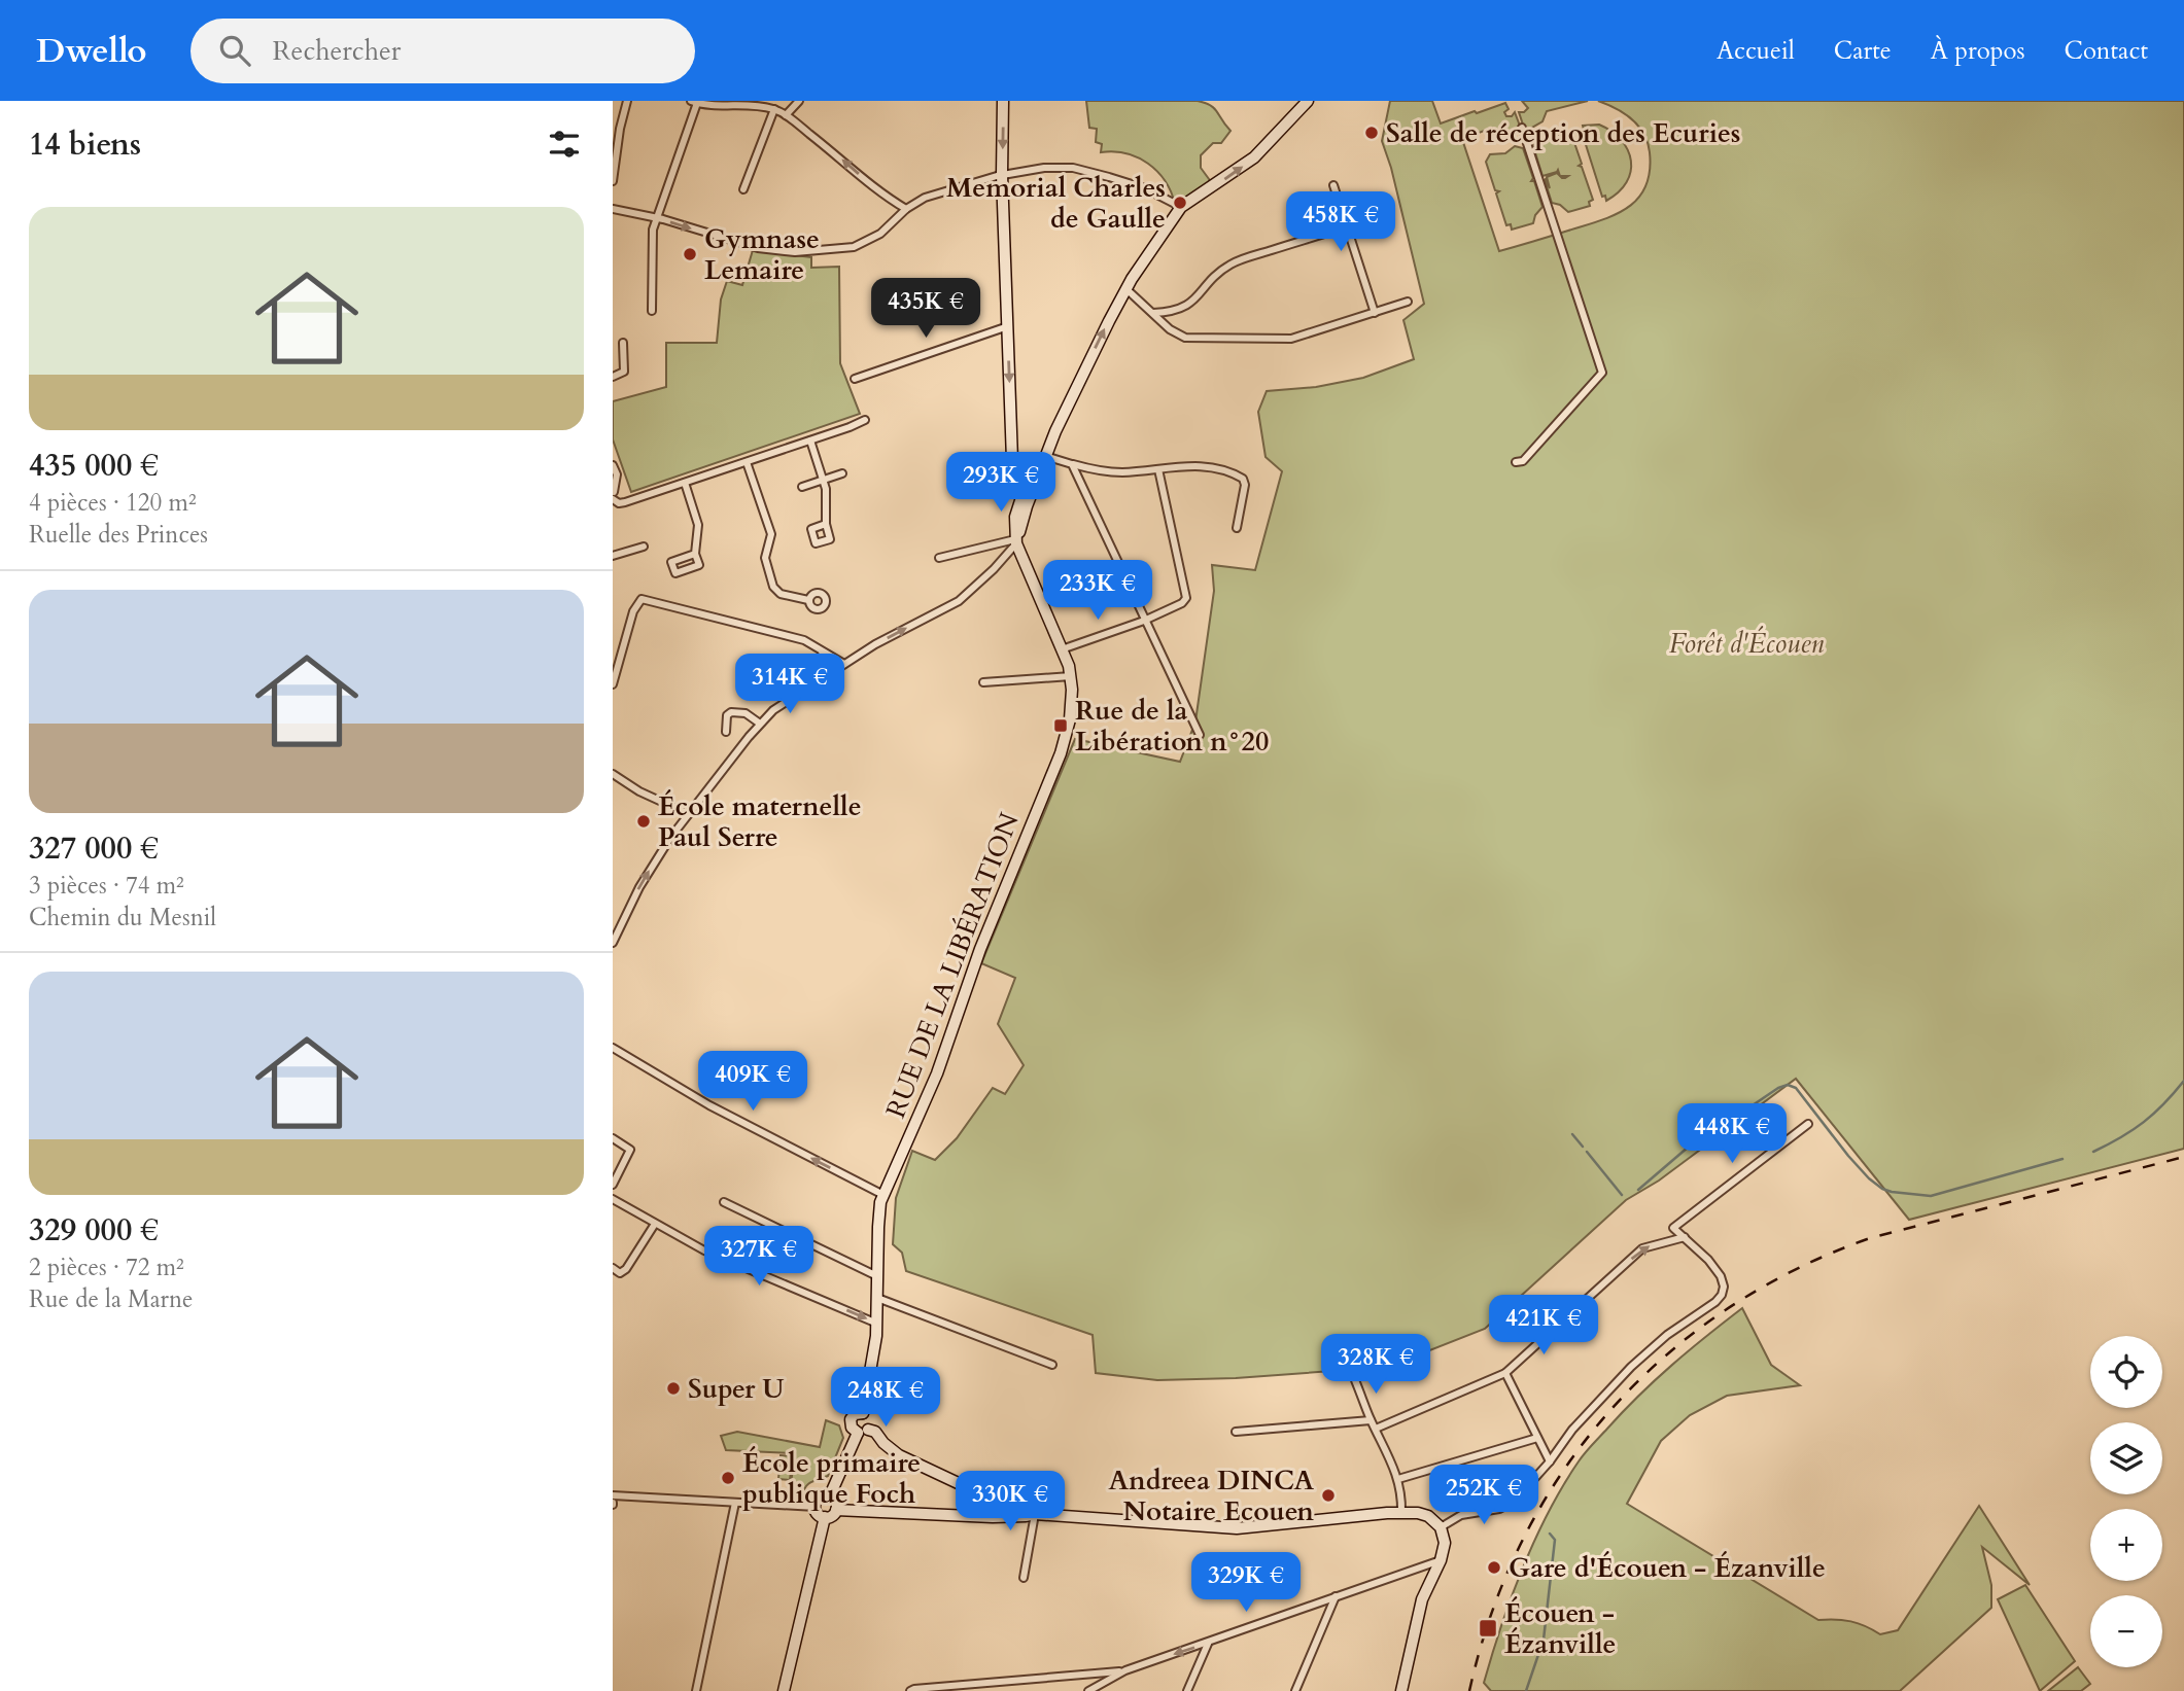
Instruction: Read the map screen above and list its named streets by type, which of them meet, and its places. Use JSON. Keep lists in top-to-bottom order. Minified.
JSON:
{"streets":{"main road":["RUE DE LA LIBÉRATION"]},"parks":["Forêt d'Écouen"],"places":{"other":["Salle de réception des Ecuries","Memorial Charles de Gaulle","Gymnase Lemaire","École maternelle Paul Serre","Super U","École primaire publique Foch","Andreea DINCA Notaire Ecouen","Gare d'Écouen - Ézanville"],"transit":["Rue de la Libération n°20","Écouen - Ézanville"]},"page":{"header":"Dwello","search":"Rechercher","nav":["Accueil","Carte","À propos","Contact"],"heading":"14 biens","list":[{"name":"435 000 €","note":"4 pièces · 120 m² · Ruelle des Princes"},{"name":"327 000 €","note":"3 pièces · 74 m² · Chemin du Mesnil"},{"name":"329 000 €","note":"2 pièces · 72 m² · Rue de la Marne"}],"price":["458K €","435K €","293K €","233K €","314K €","409K €","448K €","327K €","421K €","328K €","248K €","252K €","330K €","329K €"],"map_buttons":["+","−"]}}
